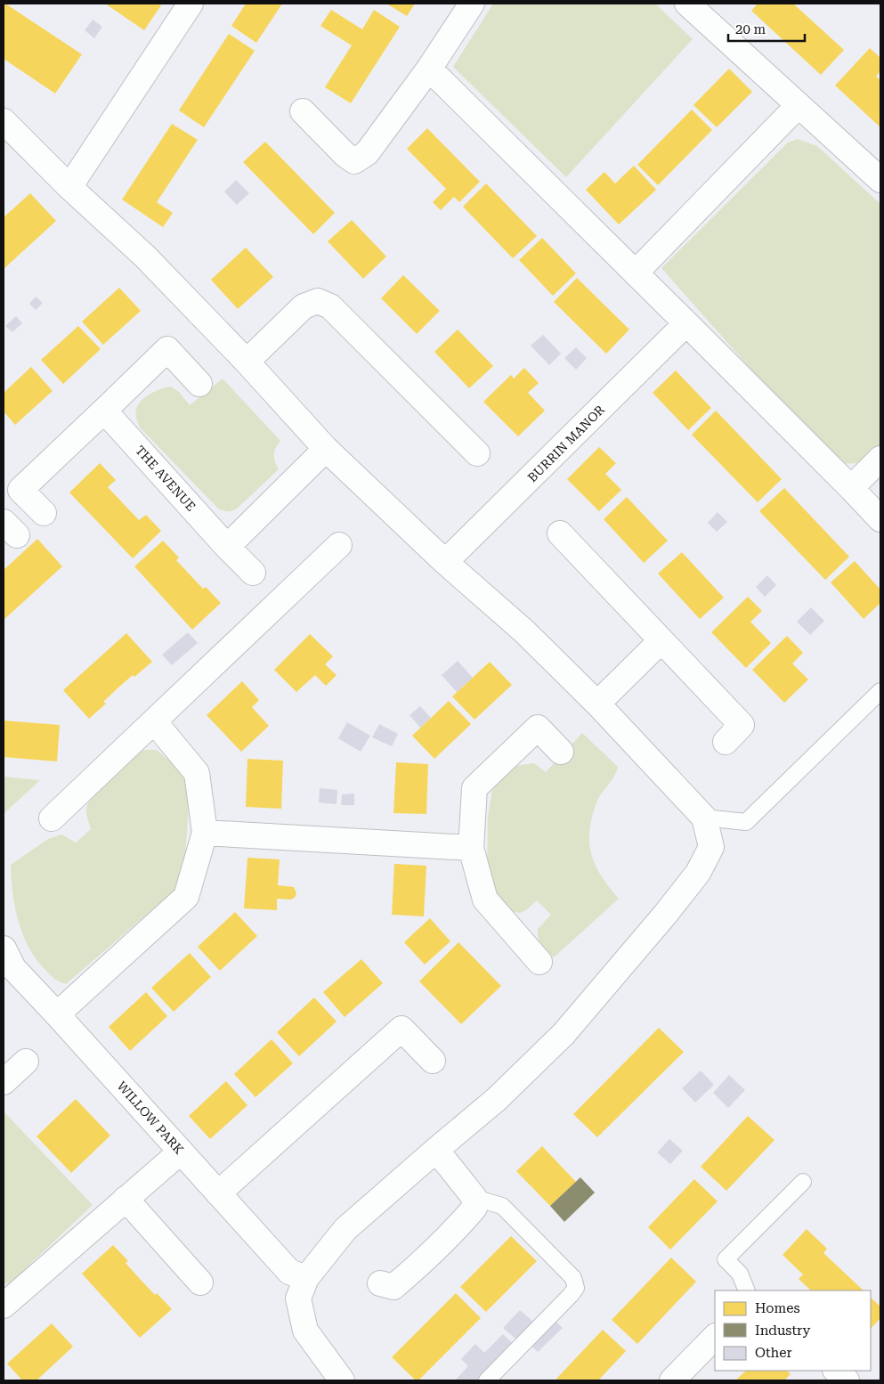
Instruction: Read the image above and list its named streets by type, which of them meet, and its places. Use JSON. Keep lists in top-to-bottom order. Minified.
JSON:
{"streets":{"street":["BURRIN MANOR","THE AVENUE","WILLOW PARK"]},"legend":["Homes","Industry","Other"],"scale_bar":"20 m"}
